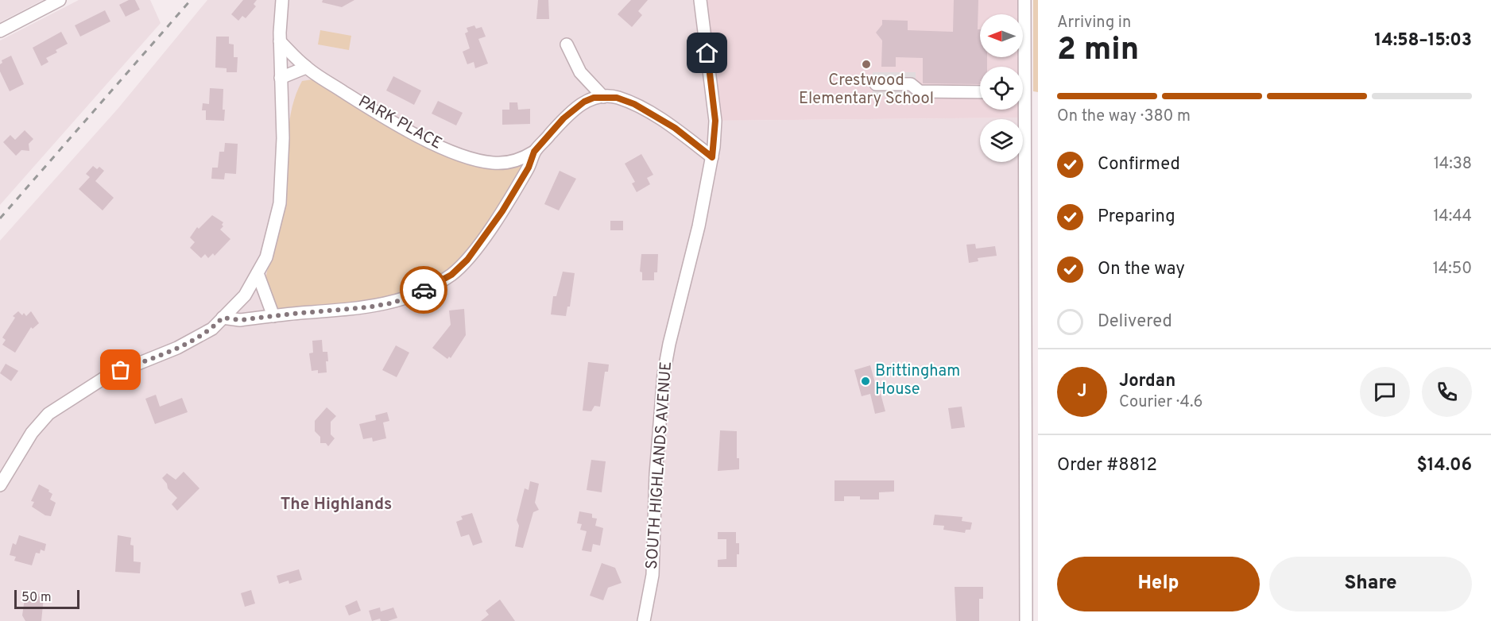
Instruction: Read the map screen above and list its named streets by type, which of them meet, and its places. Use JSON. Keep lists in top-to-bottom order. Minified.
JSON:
{"streets":{"street":["PARK PLACE","SOUTH HIGHLANDS AVENUE"]},"districts":["The Highlands"],"places":["Crestwood Elementary School","Brittingham House"],"scale_bar":"50 m","north":"left","page":{"heading":["2 min","Arriving in","14:58–15:03"],"panel":["Jordan","Courier · 4.6","Order #8812","$14.06"],"bar":"On the way · 380 m","list":[["Confirmed","14:38"],["Preparing","14:44"],["On the way","14:50"],"Delivered"],"round":"J","buttons":["Help","Share"],"scale":"50 m"}}
